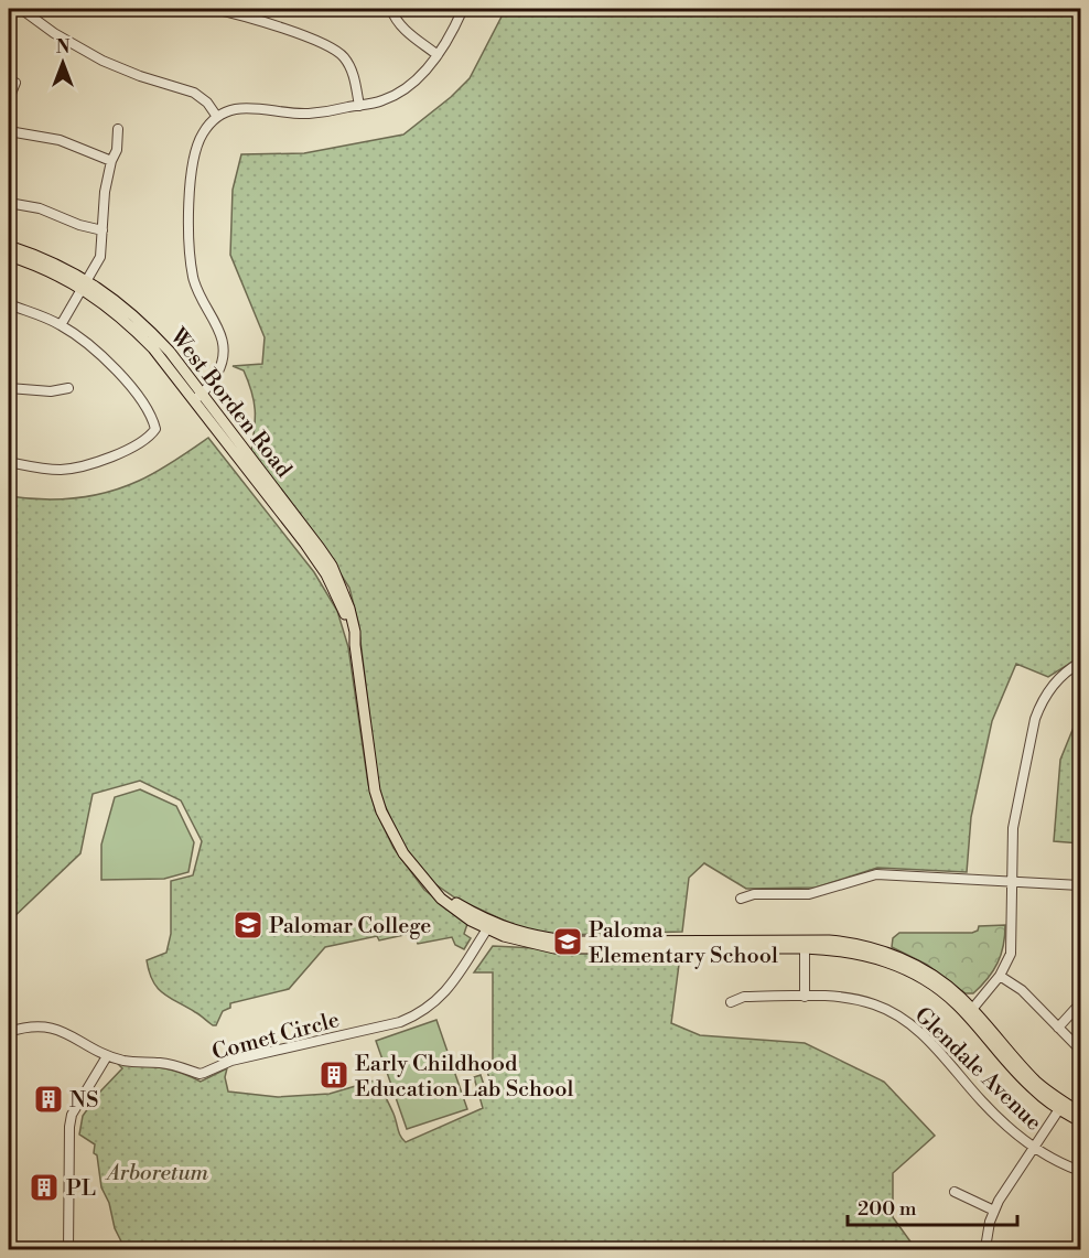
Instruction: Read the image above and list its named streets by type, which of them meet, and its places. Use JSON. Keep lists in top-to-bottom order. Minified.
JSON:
{"streets":{"main road":["West Borden Road"],"street":["Comet Circle","Glendale Avenue"]},"crossings":[["West Borden Road","Comet Circle"]],"parks":["Arboretum"],"places":{"school or university":["Palomar College","Paloma Elementary School"],"building":["Early Childhood Education Lab School","NS","PL"]},"scale_bar":"200 m","north":"top"}
